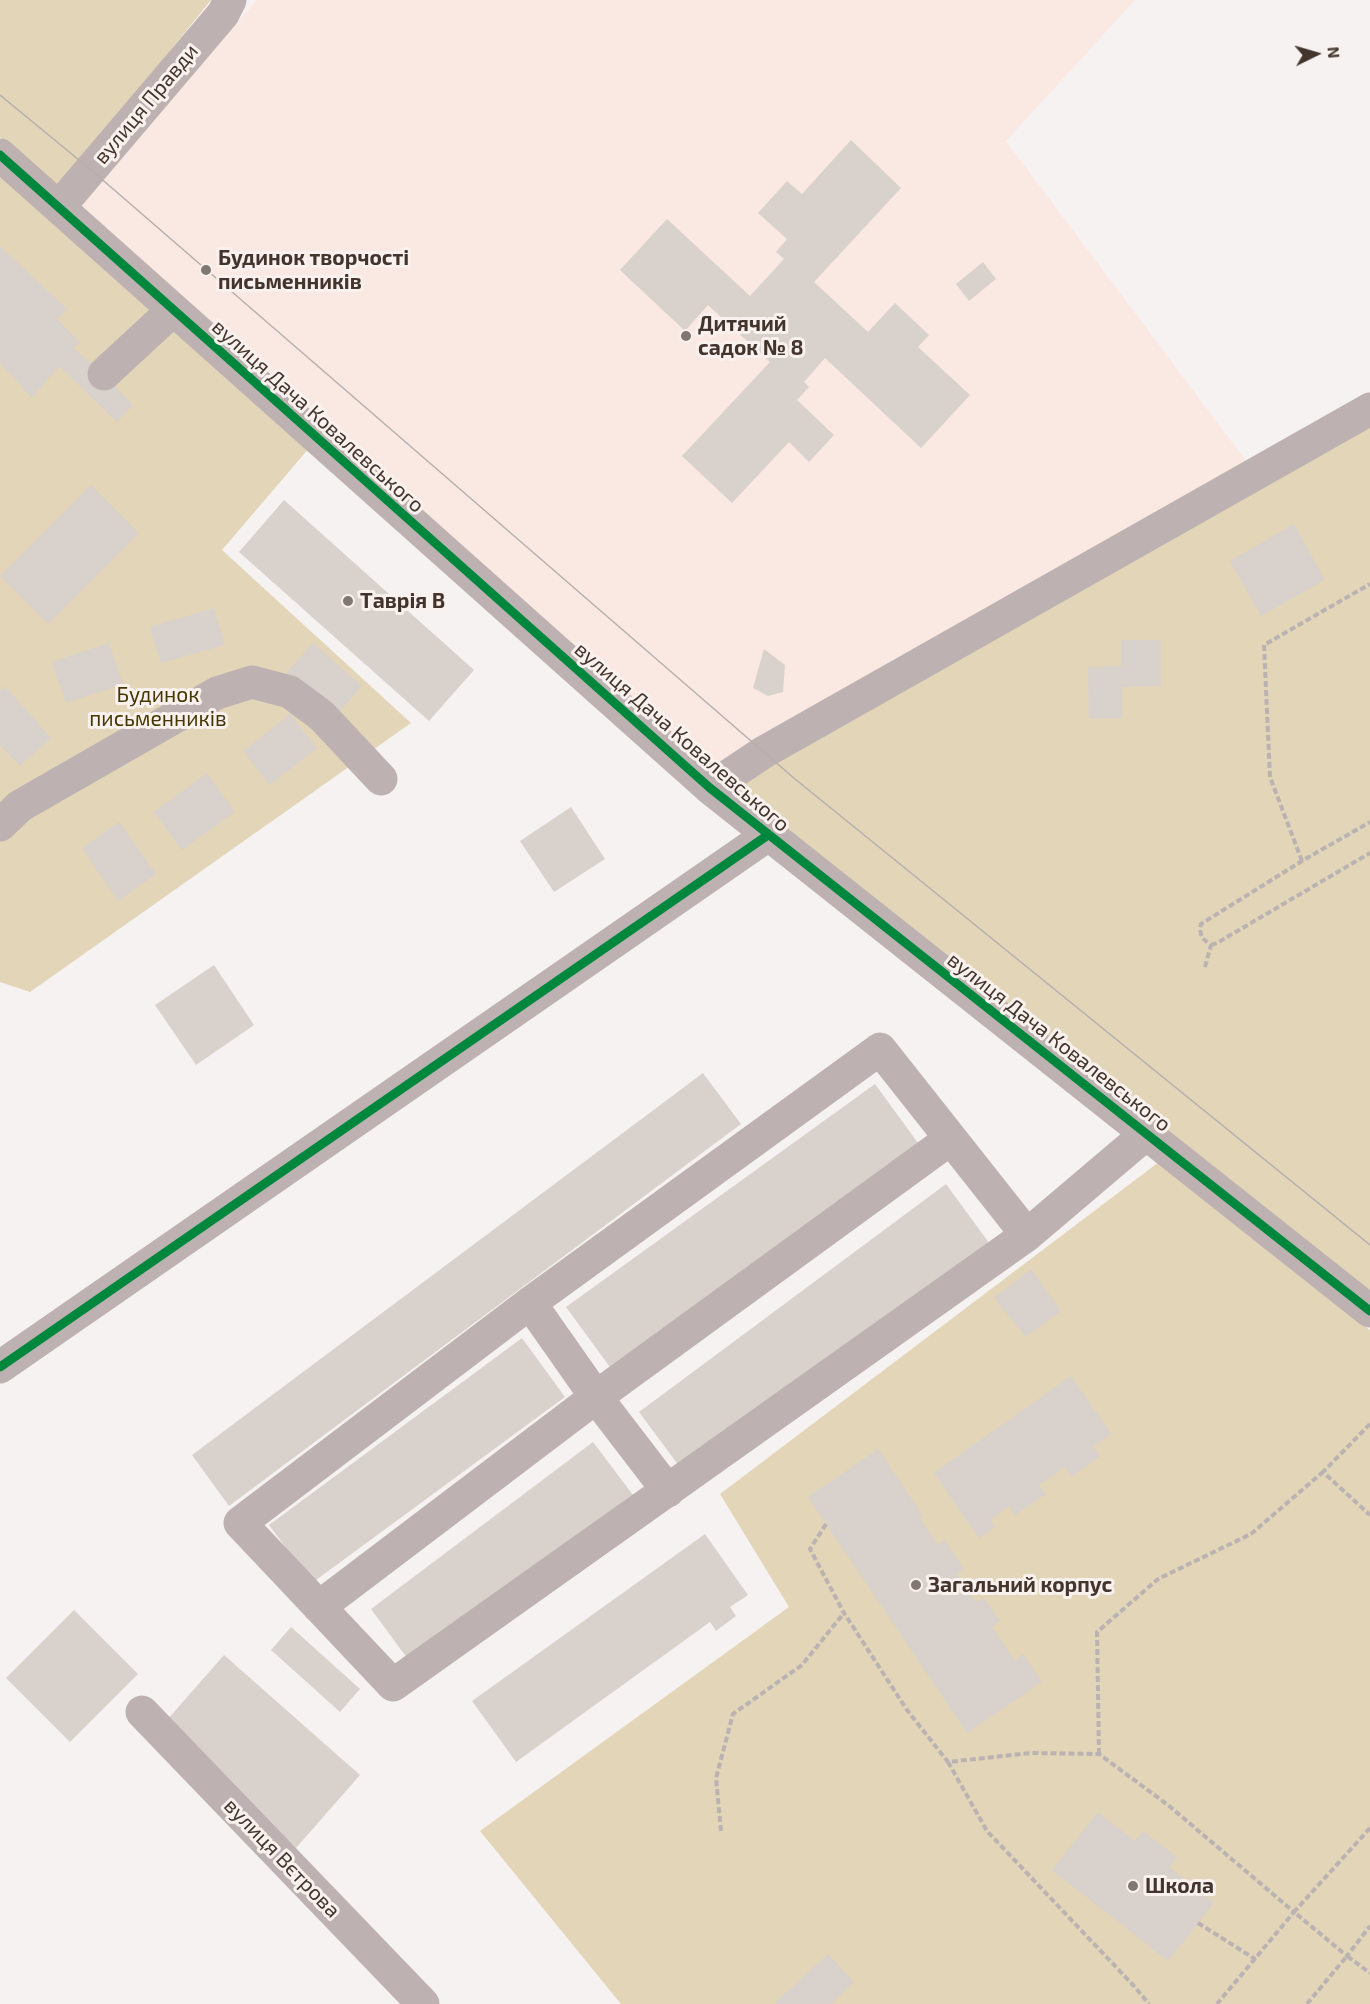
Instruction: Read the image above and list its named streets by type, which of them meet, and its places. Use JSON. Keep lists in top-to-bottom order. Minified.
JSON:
{"streets":{"street":["вулиця Правди","вулиця Дача Ковалевського","вулиця Вєтрова"]},"crossings":[["вулиця Правди","вулиця Дача Ковалевського"]],"parks":["Будинок письменників"],"places":["Будинок творчості письменників","Дитячий садок № 8","Таврія В","Загальний корпус","Школа"],"north":"right"}
